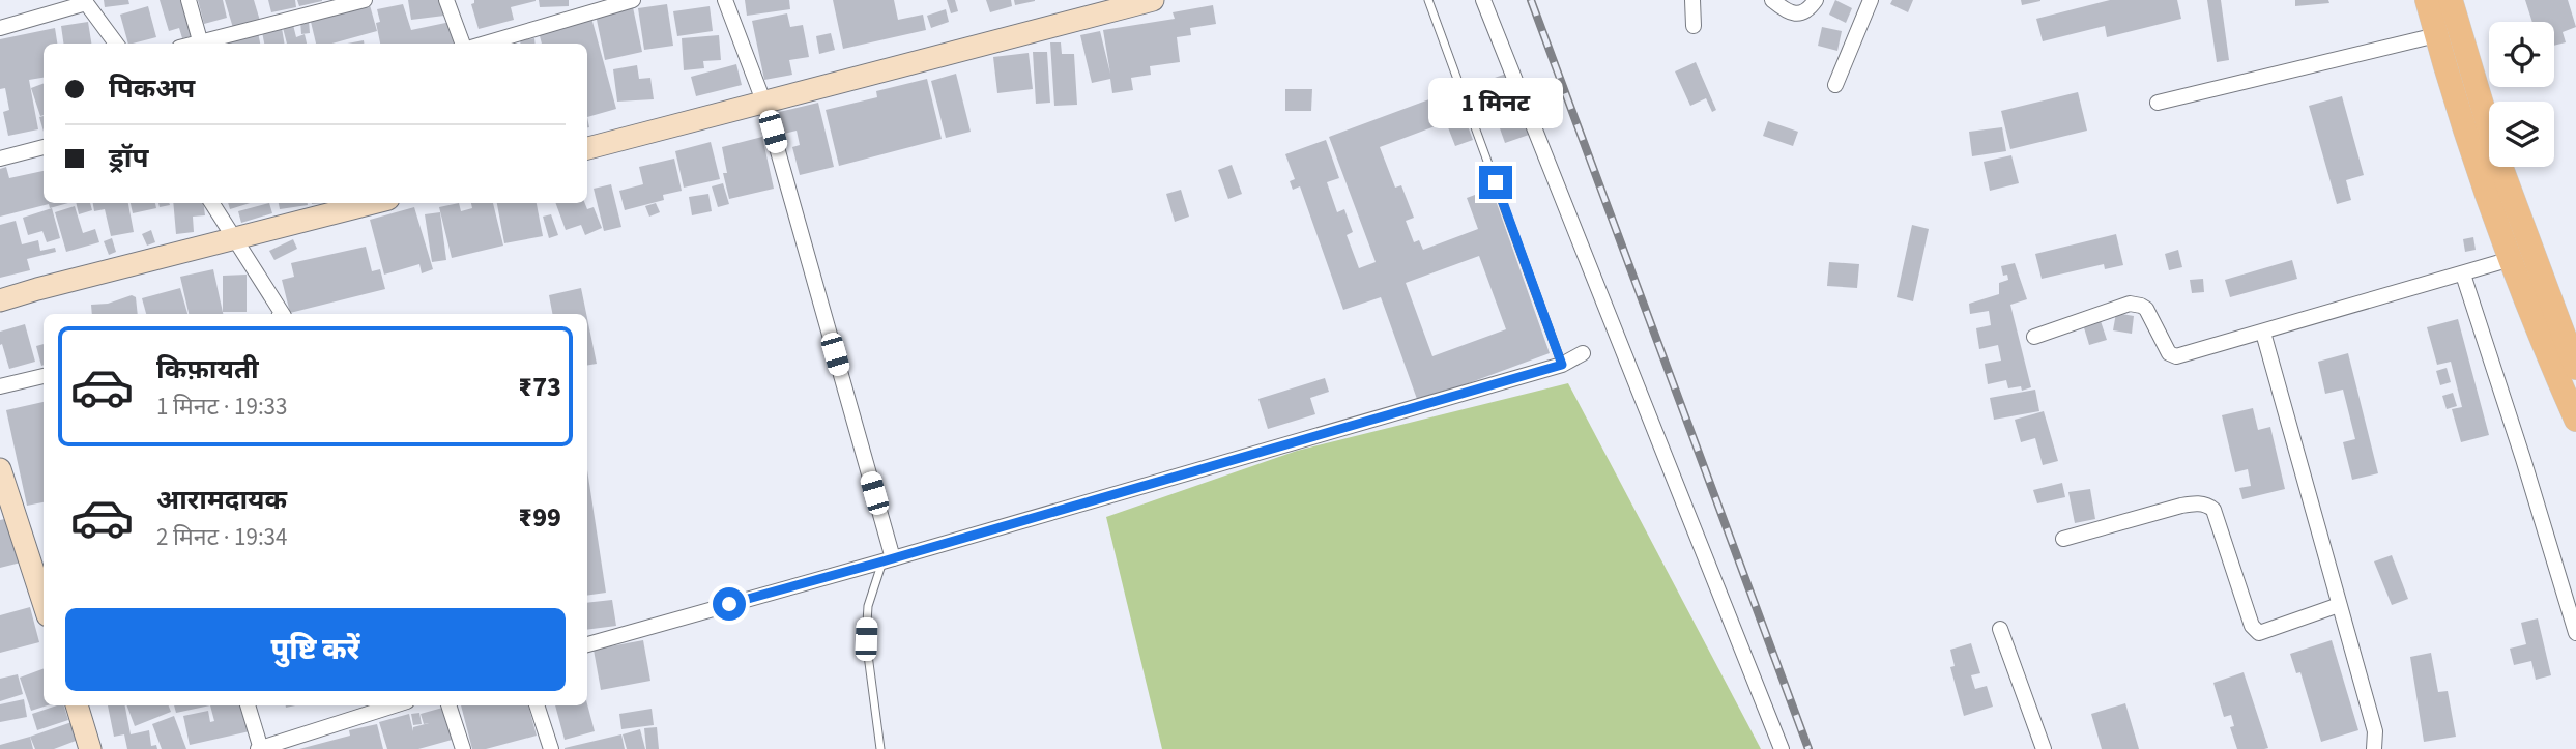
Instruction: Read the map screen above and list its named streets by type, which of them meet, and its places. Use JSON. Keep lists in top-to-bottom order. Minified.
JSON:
{"page":{"banner":["पिकअप","ड्रॉप"],"bubble":"1 मिनट","list":[{"name":"किफ़ायती","note":"1 मिनट · 19:33","value":"₹73"},{"name":"आरामदायक","note":"2 मिनट · 19:34","value":"₹99"}],"buttons":"पुष्टि करें"}}
